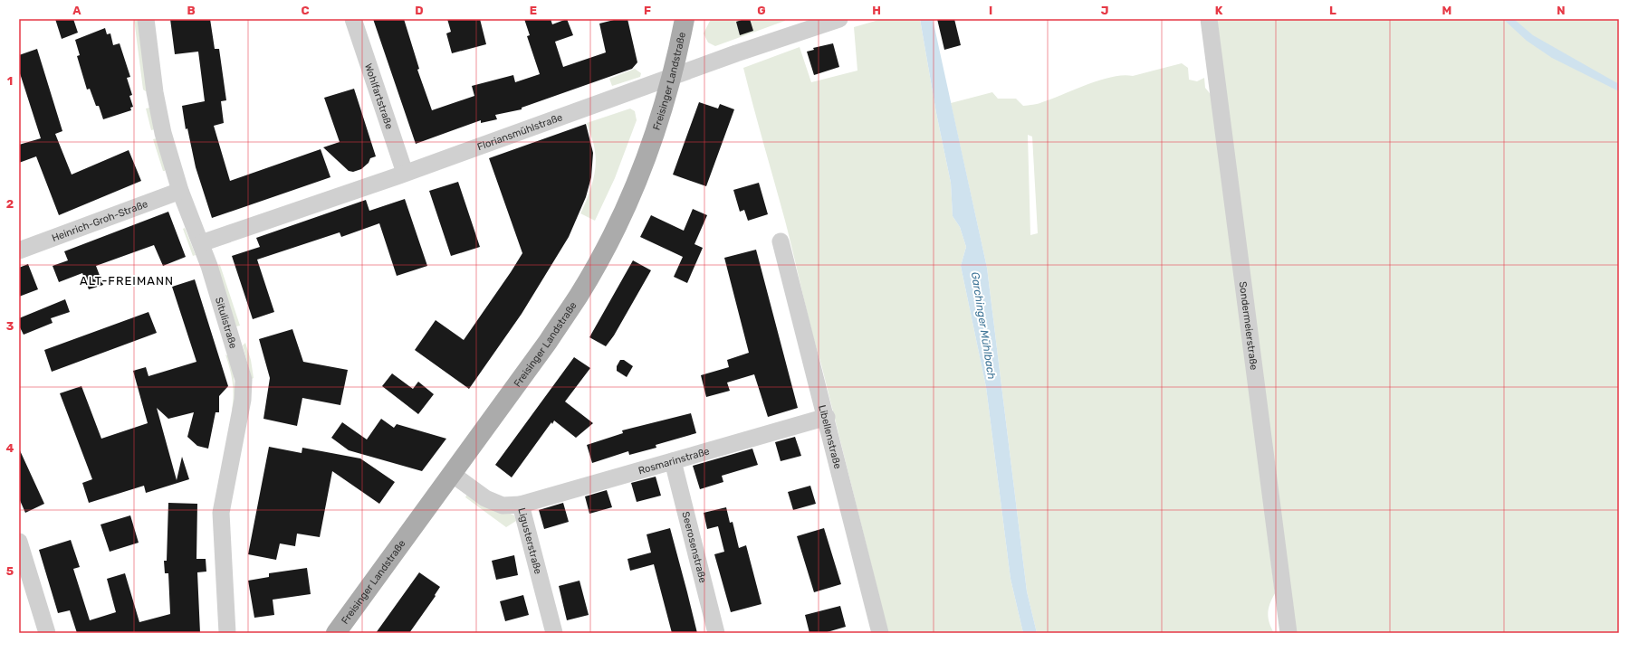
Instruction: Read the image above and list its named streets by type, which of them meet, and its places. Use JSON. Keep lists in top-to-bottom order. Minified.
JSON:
{"streets":{"main road":["Freisinger Landstraße"],"street":["Wohlfartstraße","Floriansmühlstraße","Heinrich-Groh-Straße","Situlistraße","Sondermeierstraße","Libellenstraße","Rosmarinstraße","Ligusterstraße","Seerosenstraße"]},"crossings":[["Freisinger Landstraße","Floriansmühlstraße"],["Freisinger Landstraße","Ligusterstraße"],["Wohlfartstraße","Floriansmühlstraße"],["Floriansmühlstraße","Situlistraße"],["Heinrich-Groh-Straße","Situlistraße"],["Libellenstraße","Rosmarinstraße"],["Rosmarinstraße","Ligusterstraße"],["Rosmarinstraße","Seerosenstraße"]],"districts":["ALT-FREIMANN"],"water":["Garchinger Mühlbach"],"grid":{"columns":["A","B","C","D","E","F","G","H","I","J","K","L","M","N"],"rows":["1","2","3","4","5"]}}
